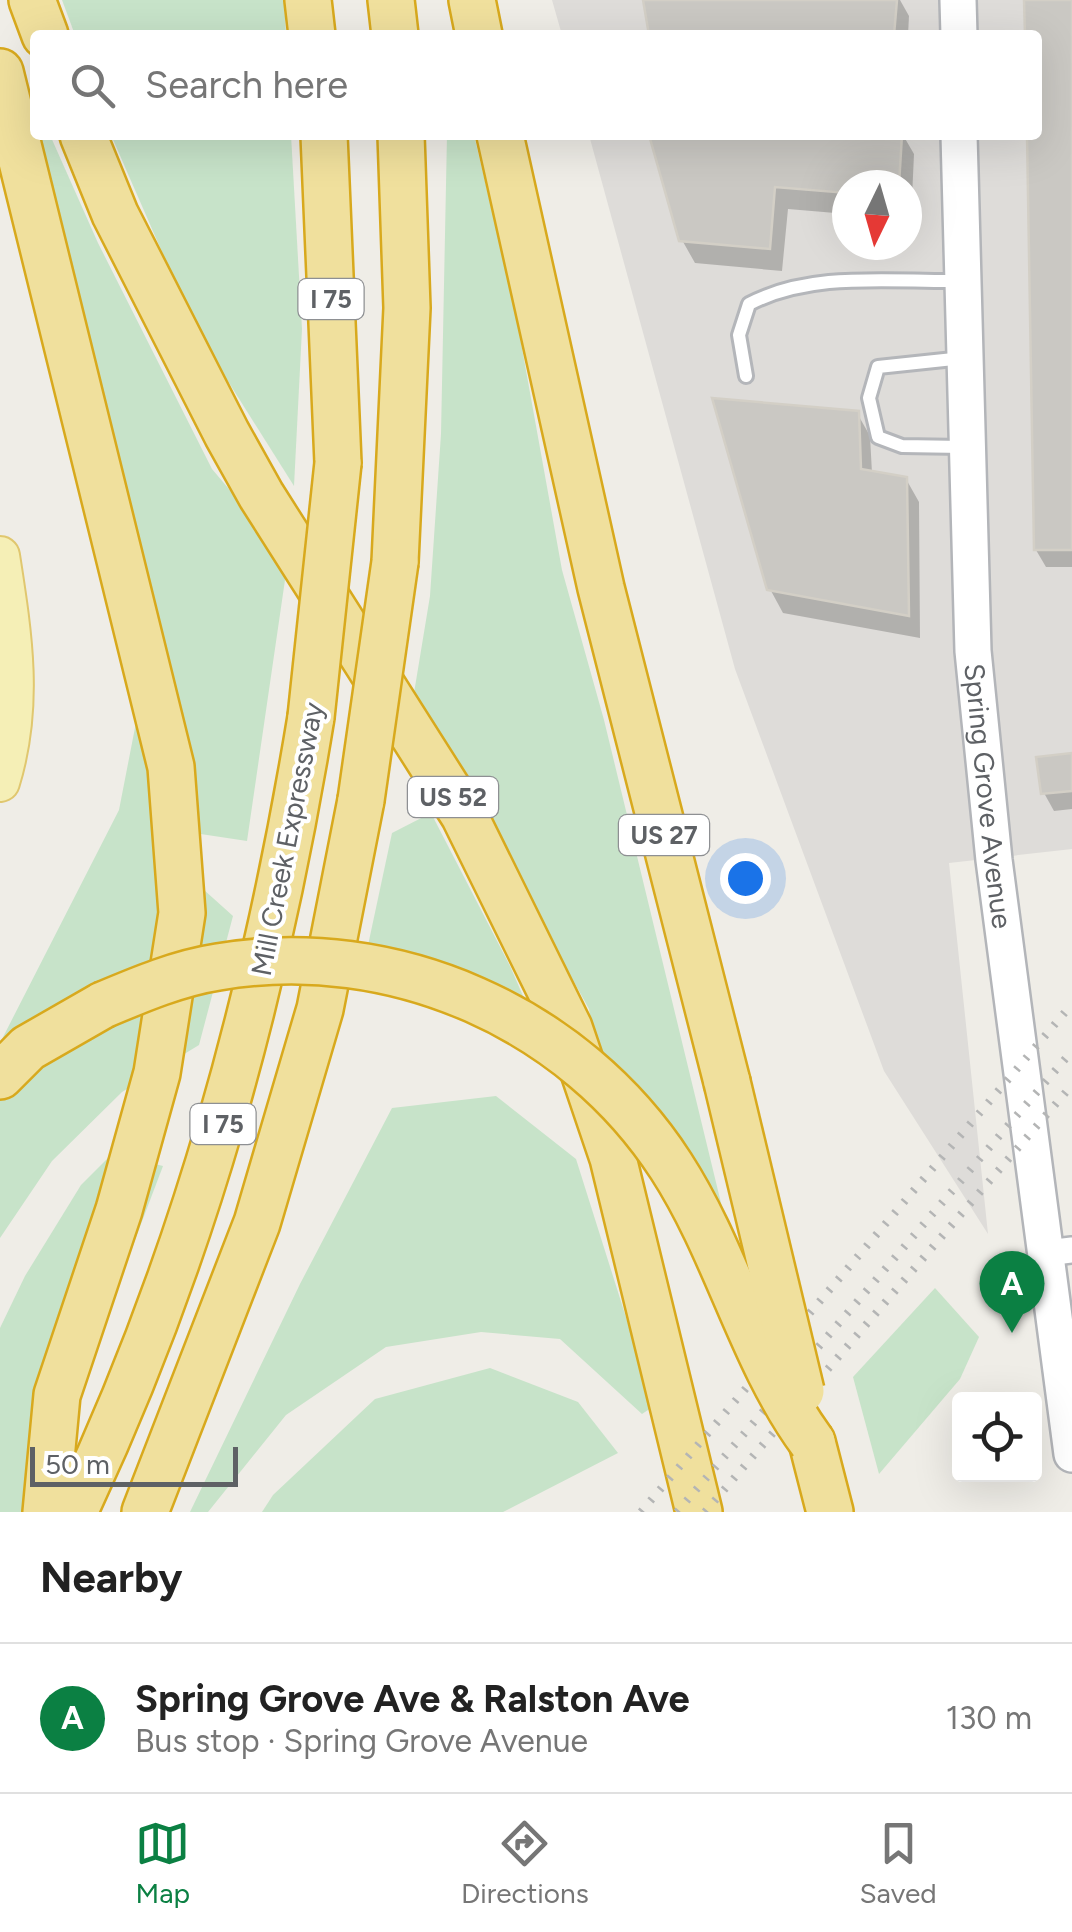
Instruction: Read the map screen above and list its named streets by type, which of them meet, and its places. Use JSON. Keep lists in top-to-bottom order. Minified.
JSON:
{"streets":{"highway":["I 75","US 52","US 27","Mill Creek Expressway"],"main road":["Spring Grove Avenue"]},"scale_bar":"50 m","north":"bottom","page":{"search":"Search here","pins":"A","scale":"50 m","heading":"Nearby","list":[{"mark":"A","name":"Spring Grove Ave & Ralston Ave","note":"Bus stop · Spring Grove Avenue","value":"130 m"}],"nav":["Map","Directions","Saved"]}}
